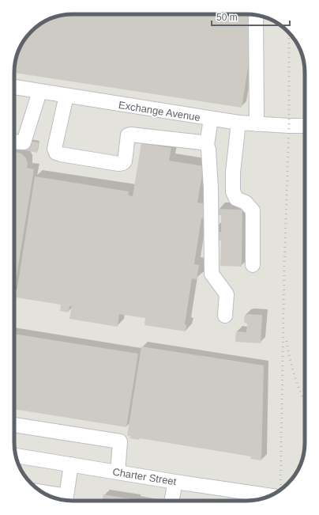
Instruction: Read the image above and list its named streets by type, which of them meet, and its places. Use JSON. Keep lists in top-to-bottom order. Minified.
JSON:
{"streets":{"street":["Exchange Avenue","Charter Street"]},"scale_bar":"50 m"}
